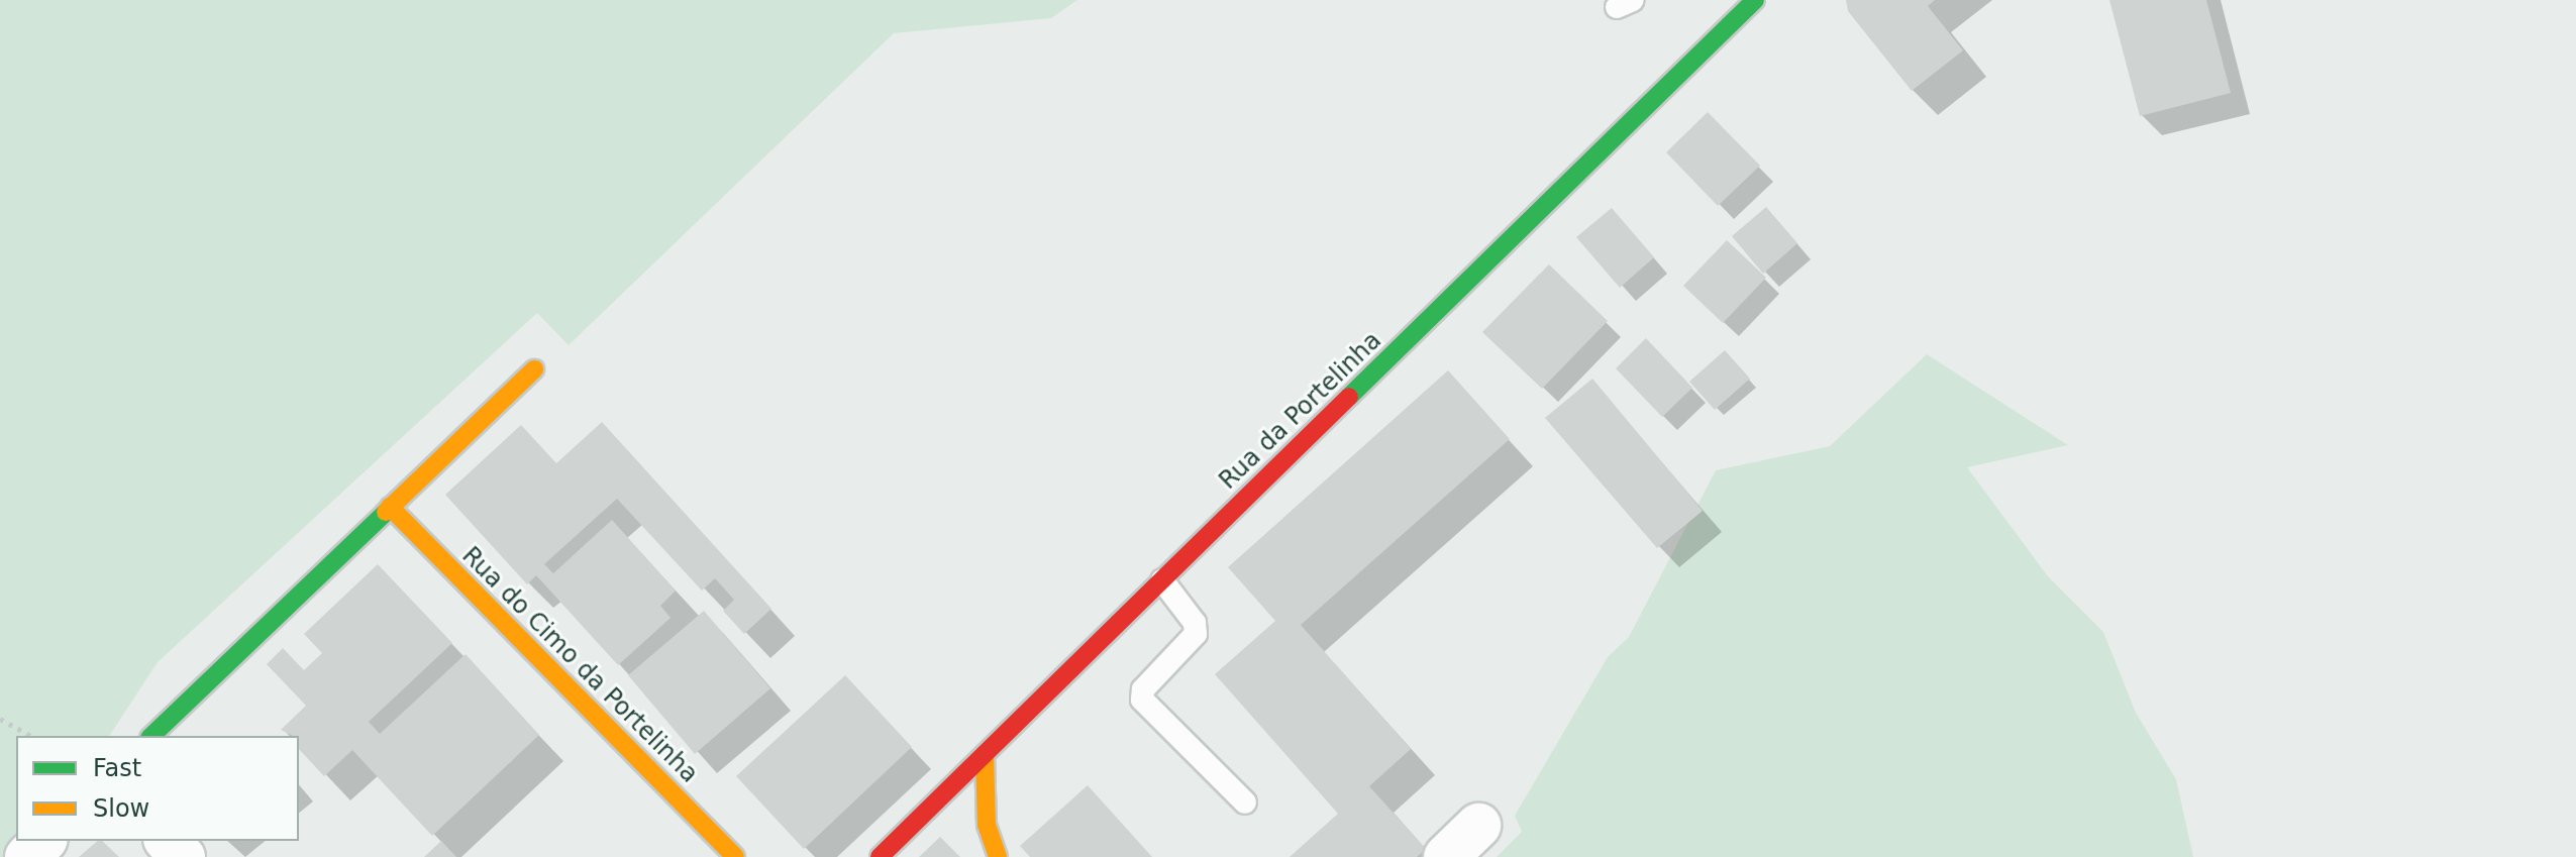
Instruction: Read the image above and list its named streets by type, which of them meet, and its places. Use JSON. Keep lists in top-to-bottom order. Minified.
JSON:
{"streets":{"street":["Rua da Portelinha","Rua do Cimo da Portelinha"]},"legend":["Fast","Slow"]}
